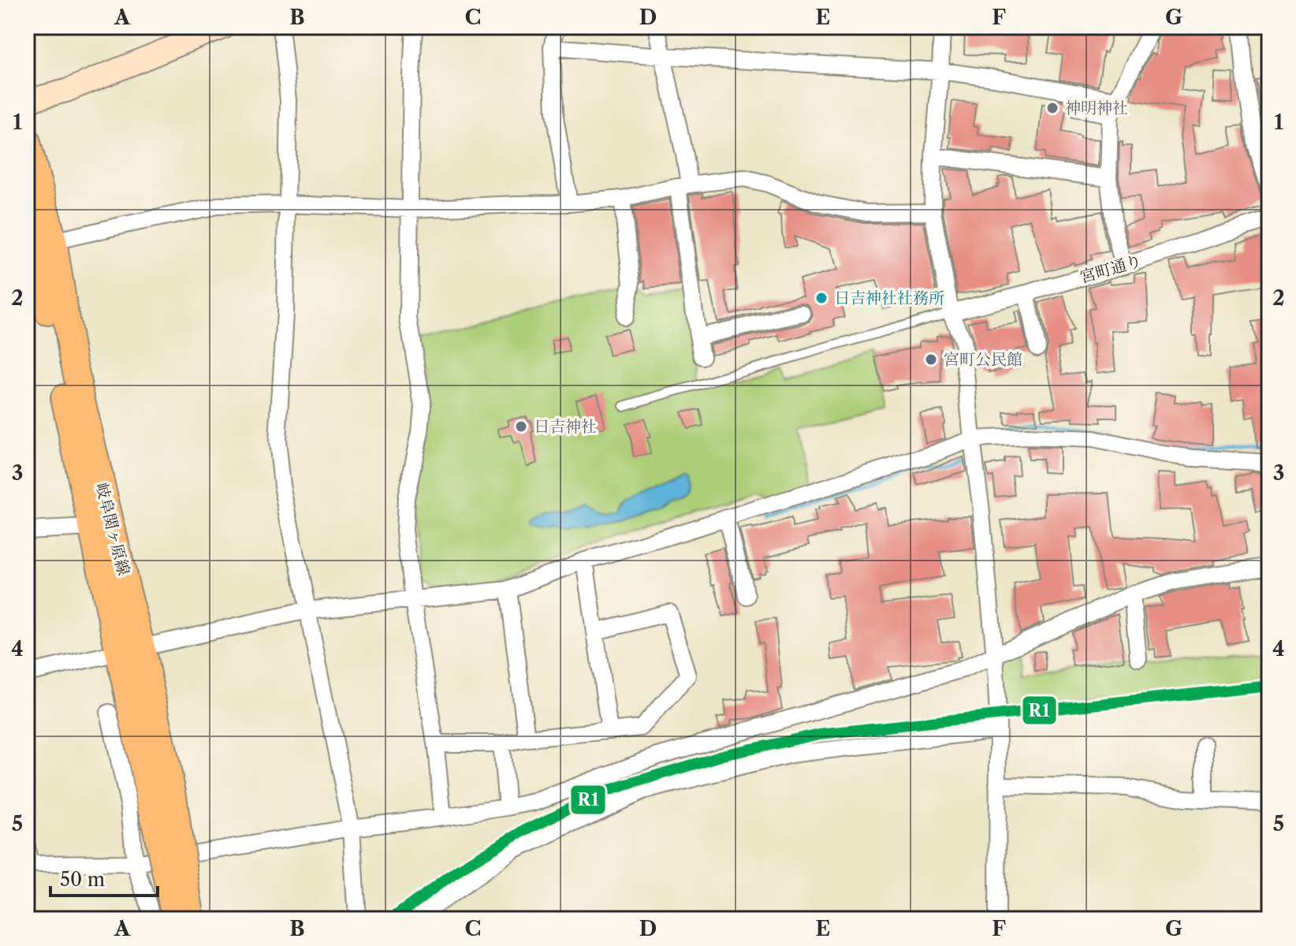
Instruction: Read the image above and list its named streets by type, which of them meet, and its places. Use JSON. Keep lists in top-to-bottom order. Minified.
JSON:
{"streets":{"main road":["岐阜関ヶ原線"],"street":["宮町通り"]},"places":["神明神社","日吉神社社務所","宮町公民館","日吉神社"],"lines":["transit line R1"],"scale_bar":"50 m","grid":{"columns":["A","B","C","D","E","F","G"],"rows":["1","2","3","4","5"]}}
